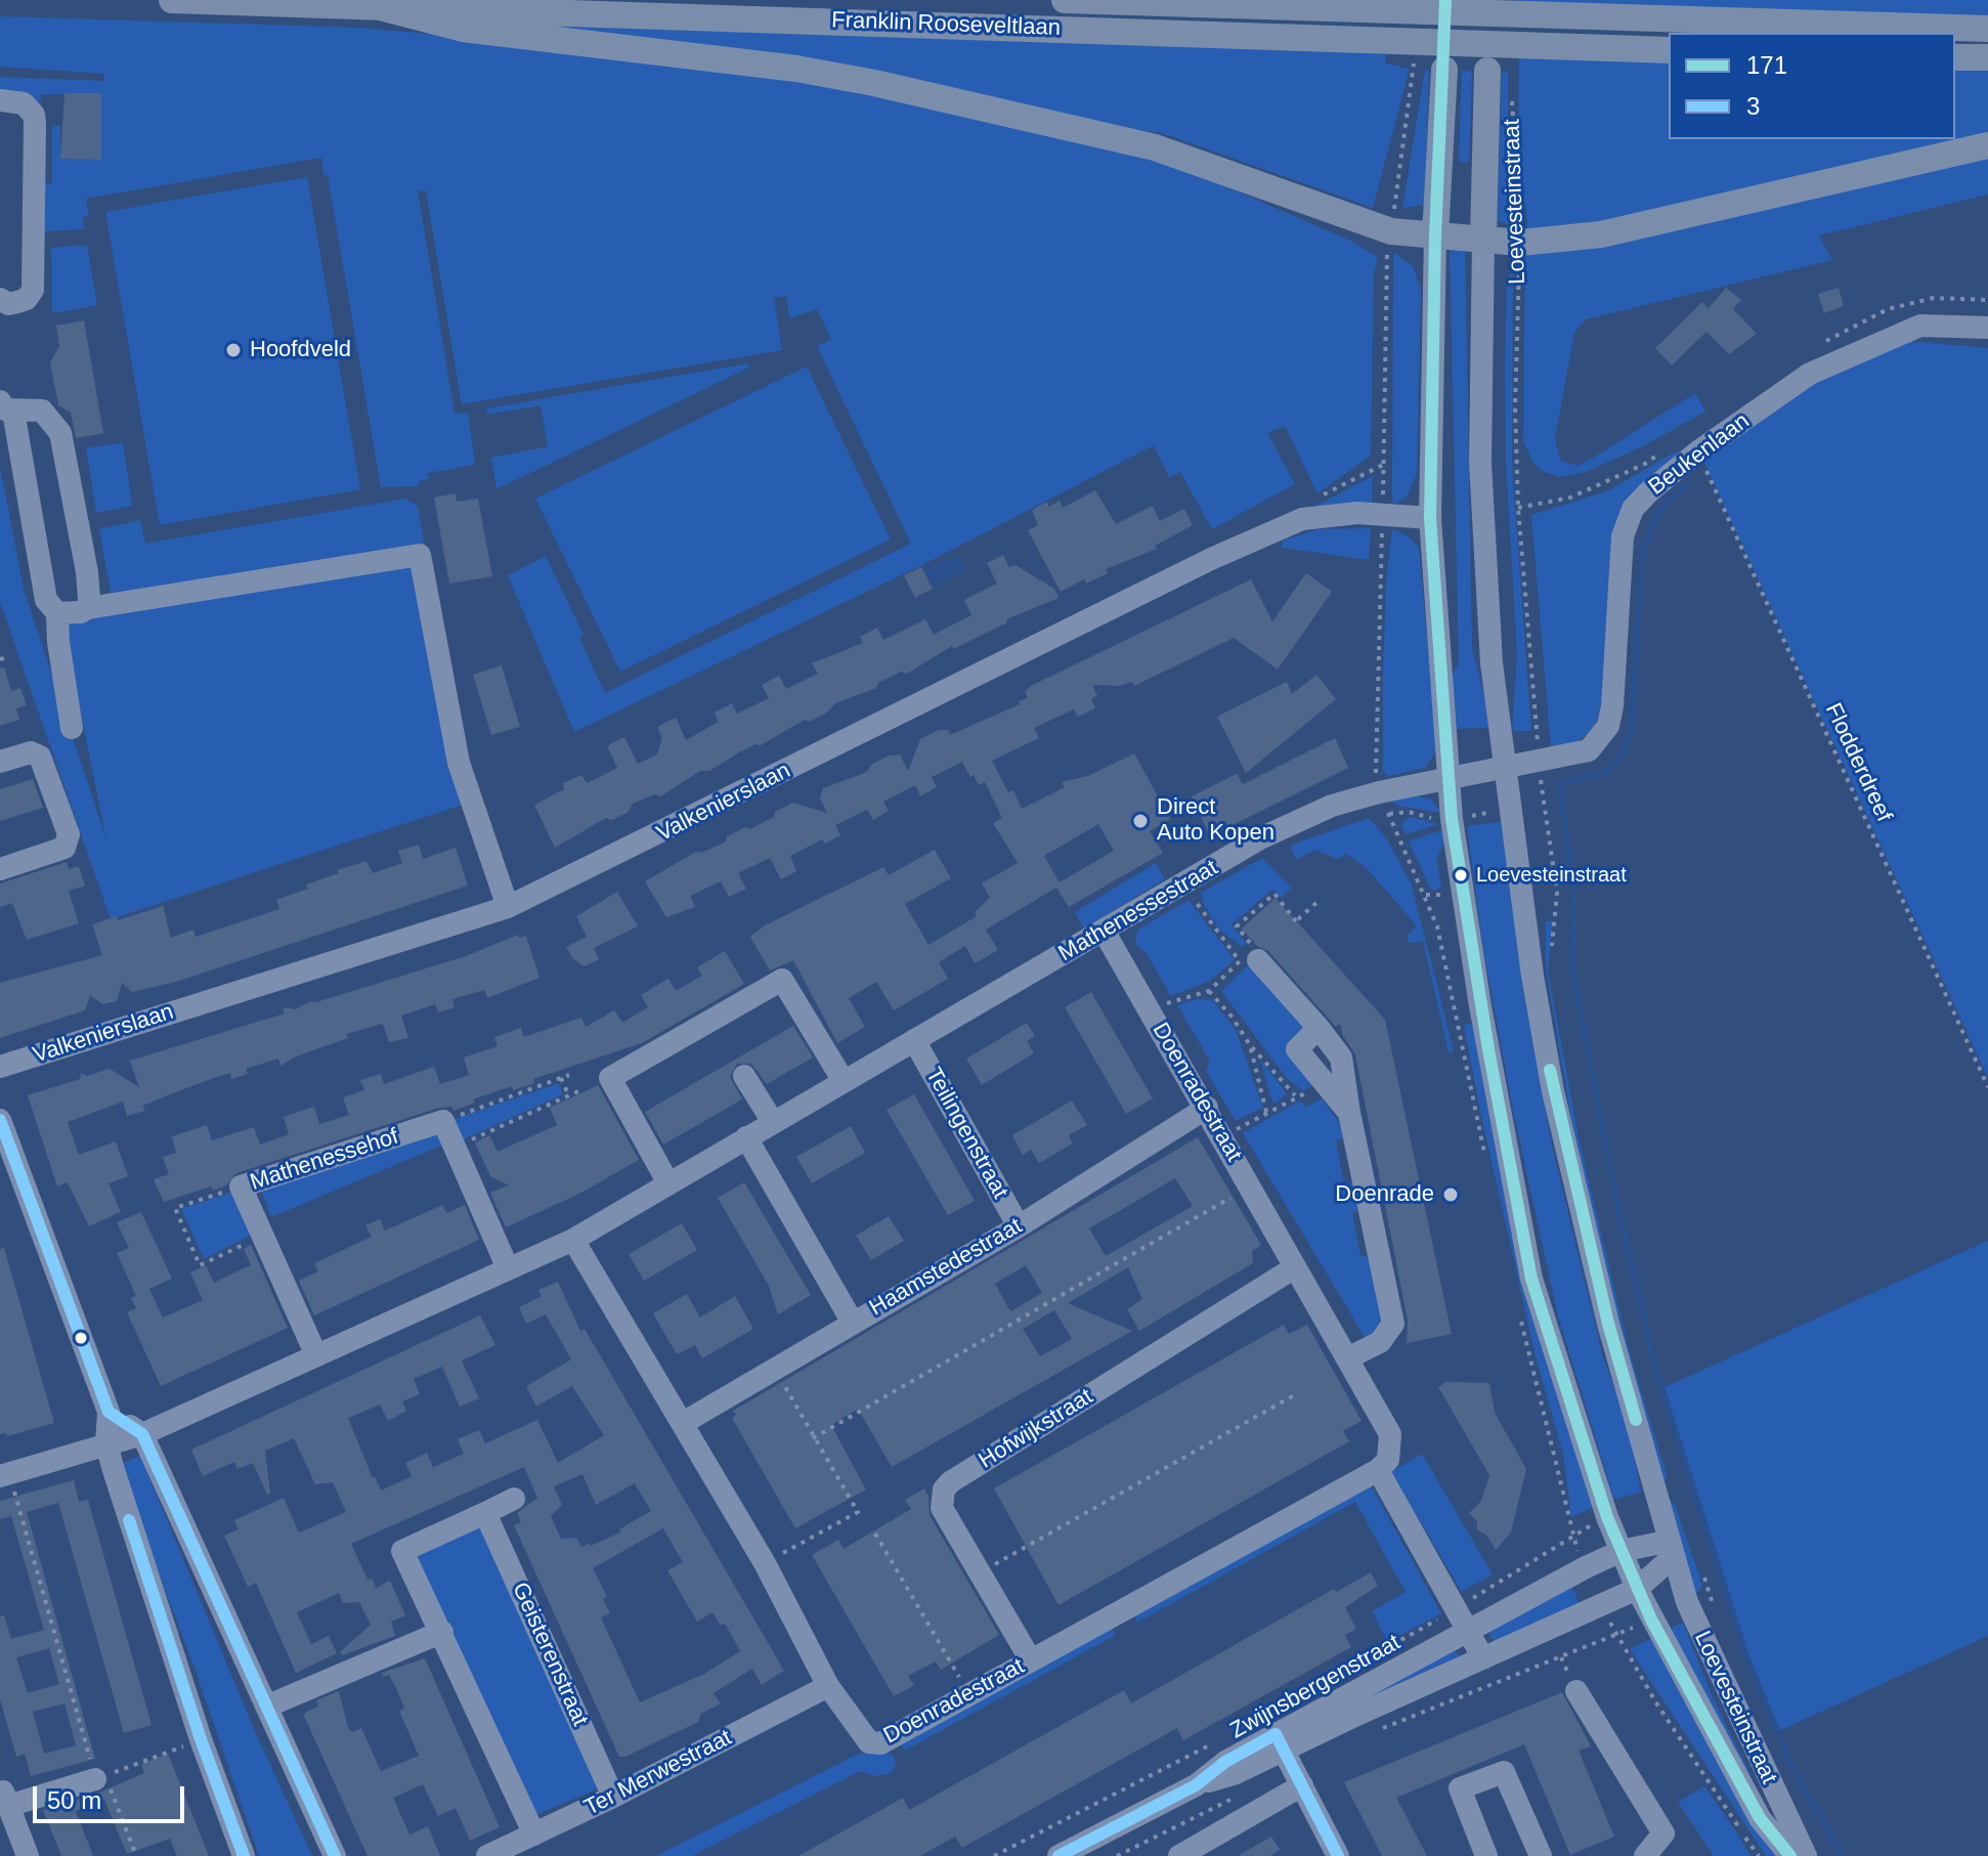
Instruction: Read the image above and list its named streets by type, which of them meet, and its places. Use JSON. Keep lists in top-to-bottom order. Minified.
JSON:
{"streets":{"main road":["Franklin Rooseveltlaan","Loevesteinstraat"],"street":["Beukenlaan","Valkenierslaan","Mathenessestraat","Doenradestraat","Teilingenstraat","Mathenessehof","Haamstedestraat","Hofwijkstraat","Geisterenstraat","Zwijnsbergenstraat","Ter Merwestraat"],"path":["Flodderdreef"]},"crossings":[["Loevesteinstraat","Beukenlaan"],["Loevesteinstraat","Valkenierslaan"],["Loevesteinstraat","Mathenessestraat"],["Loevesteinstraat","Zwijnsbergenstraat"],["Beukenlaan","Flodderdreef"],["Beukenlaan","Mathenessestraat"],["Mathenessestraat","Doenradestraat"],["Mathenessestraat","Teilingenstraat"],["Mathenessestraat","Mathenessehof"],["Doenradestraat","Haamstedestraat"],["Doenradestraat","Hofwijkstraat"],["Doenradestraat","Ter Merwestraat"],["Teilingenstraat","Haamstedestraat"],["Geisterenstraat","Ter Merwestraat"]],"places":["Hoofdveld","Direct Auto Kopen","Loevesteinstraat","Doenrade"],"lines":["transit line 171","transit line 3"],"legend":["171","3"],"scale_bar":"50 m"}
